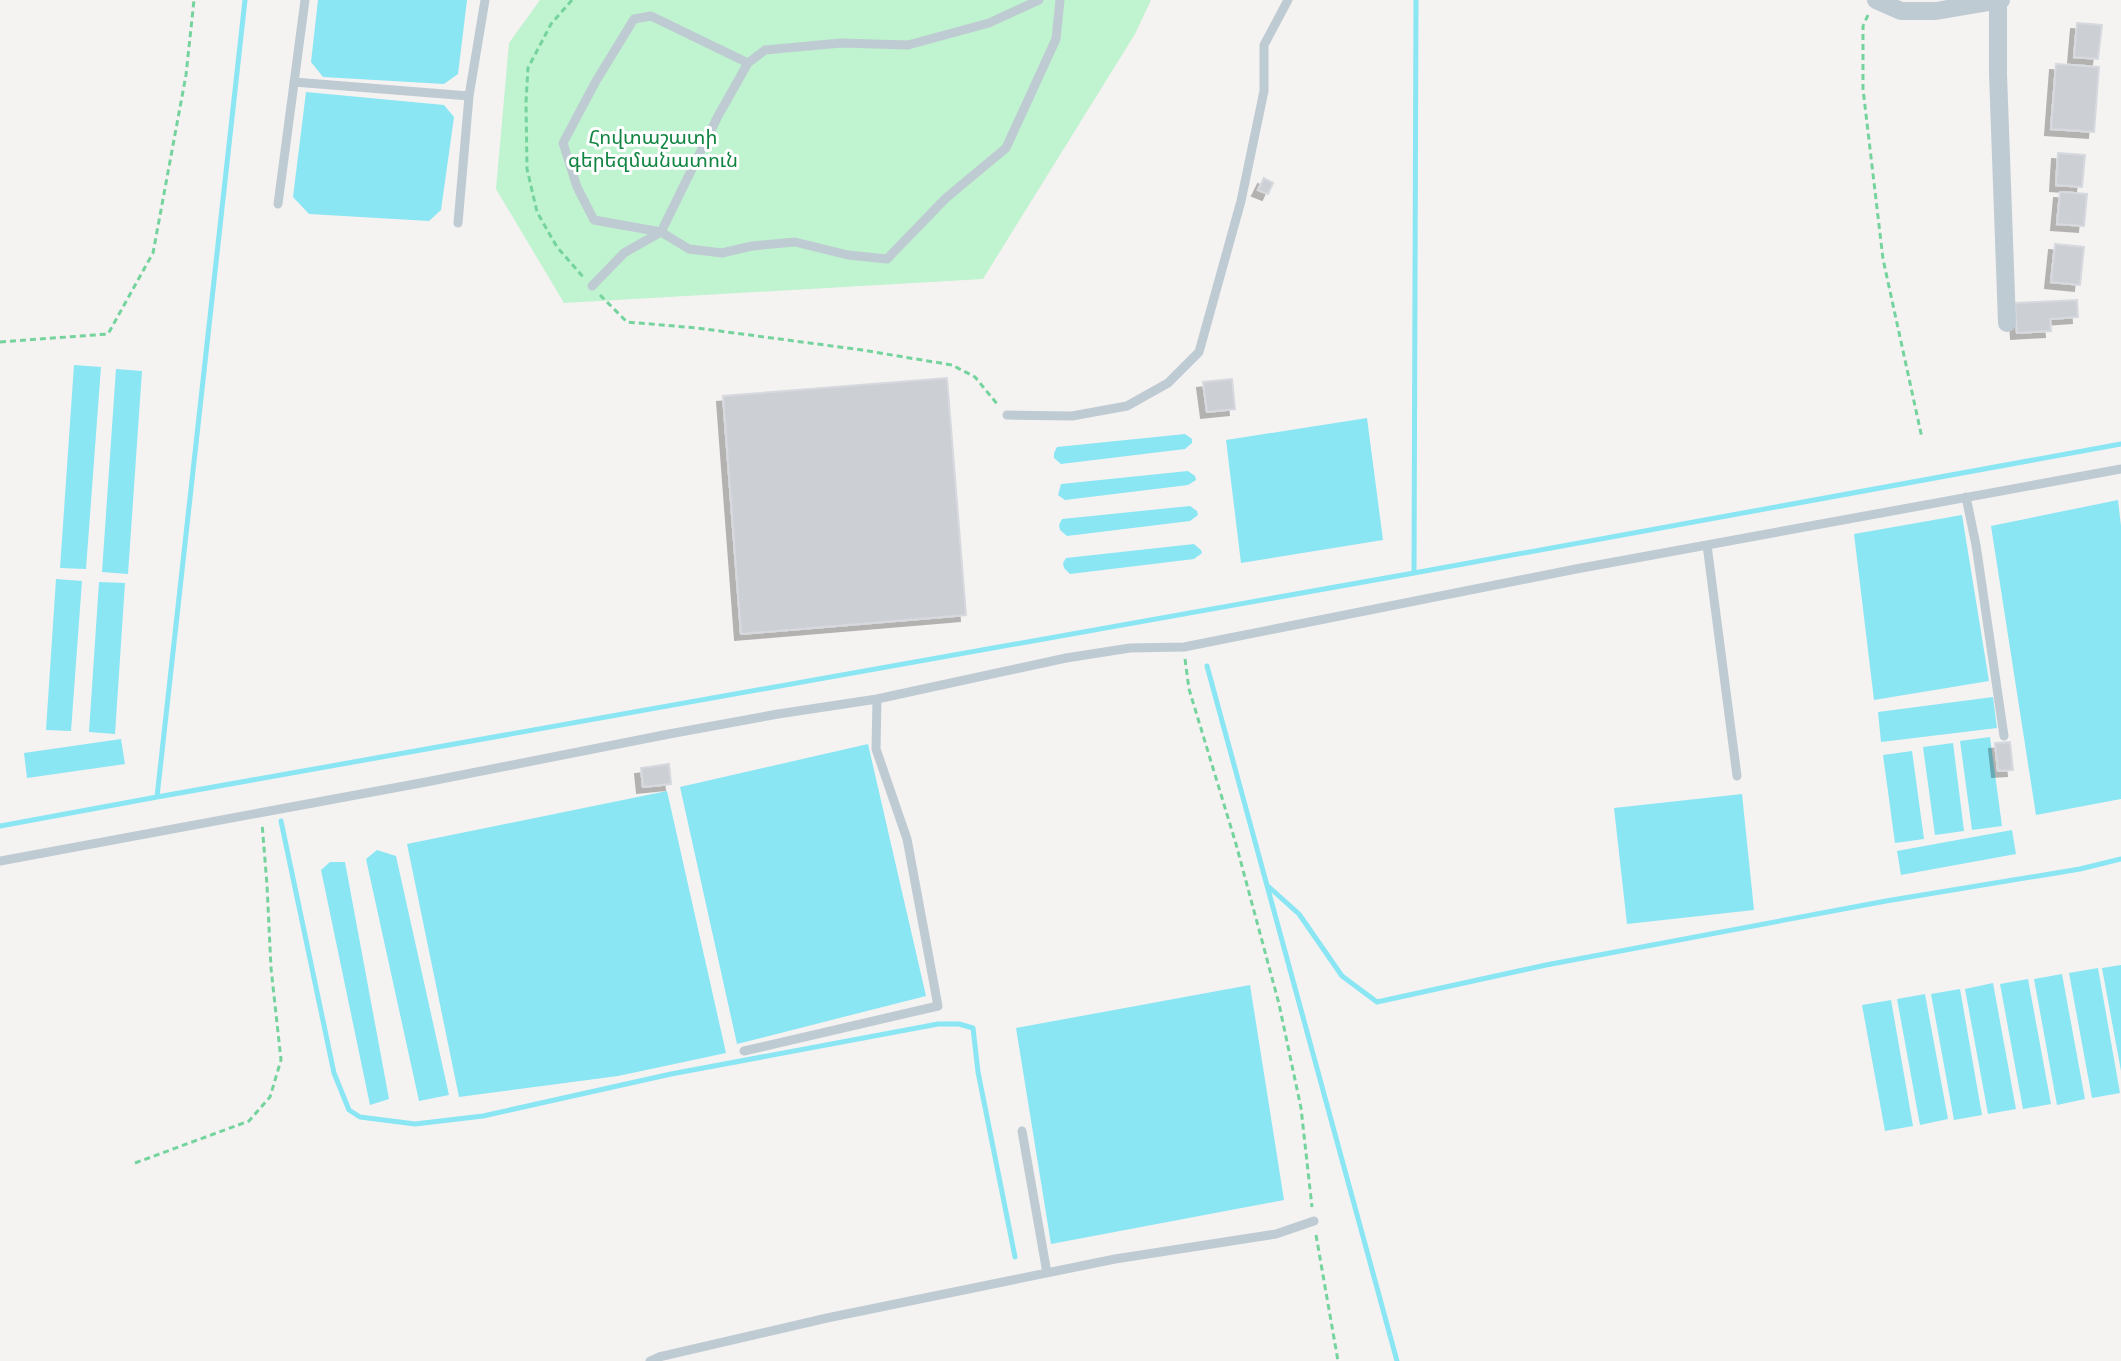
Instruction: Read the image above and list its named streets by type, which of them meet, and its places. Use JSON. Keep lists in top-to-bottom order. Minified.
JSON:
{"parks":["Հովտաշատի գերեզմանատուն"]}
